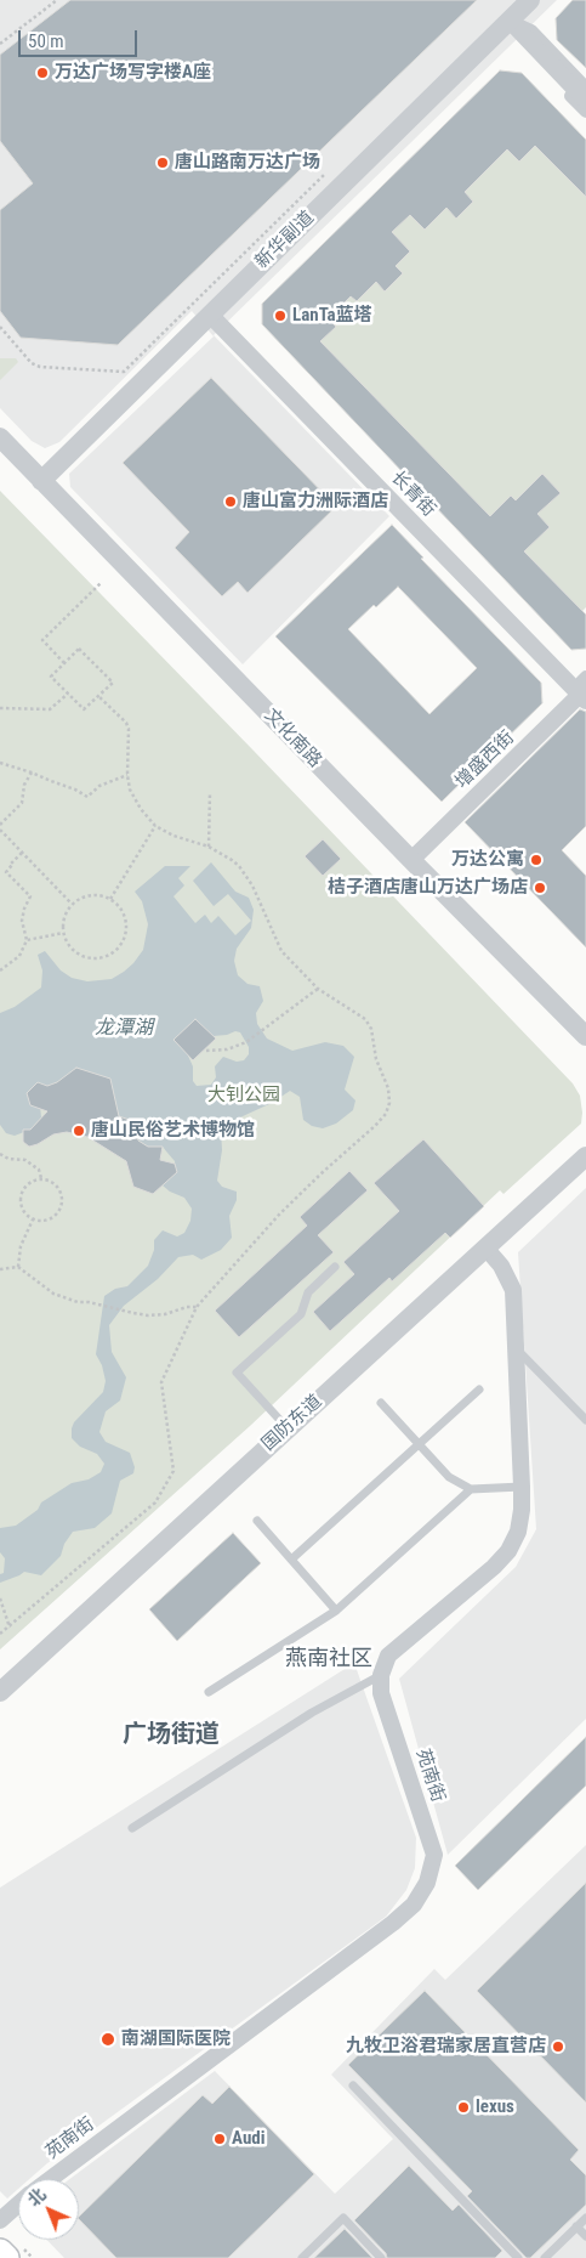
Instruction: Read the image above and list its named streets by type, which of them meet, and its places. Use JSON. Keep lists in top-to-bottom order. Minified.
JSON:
{"streets":{"street":["新华副道","长青街","文化南路","增盛西街","国防东道","苑南街"]},"crossings":[["新华副道","长青街"],["新华副道","文化南路"],["长青街","增盛西街"],["文化南路","增盛西街"]],"districts":["燕南社区","广场街道"],"water":["龙潭湖"],"parks":["大钊公园"],"places":["万达广场写字楼A座","唐山路南万达广场","LanTa蓝塔","唐山富力洲际酒店","万达公寓","桔子酒店唐山万达广场店","唐山民俗艺术博物馆","南湖国际医院","九牧卫浴君瑞家居直营店","lexus","Audi"],"scale_bar":"50 m","north":"top left"}
